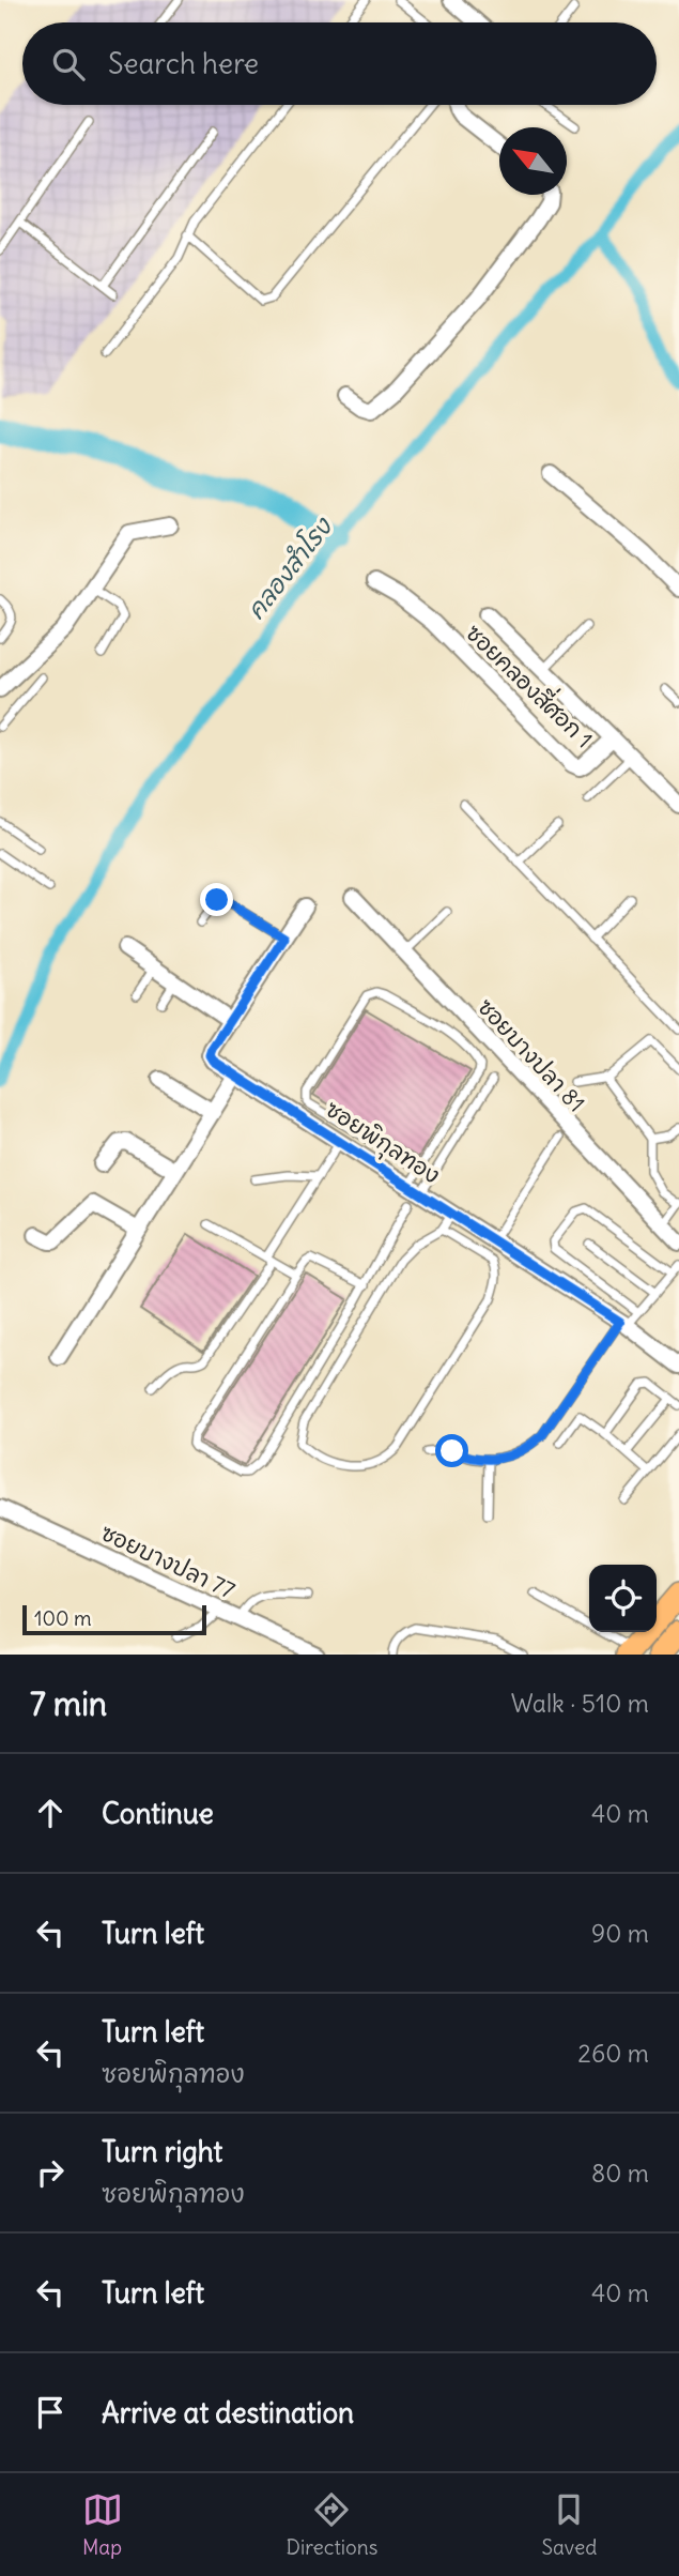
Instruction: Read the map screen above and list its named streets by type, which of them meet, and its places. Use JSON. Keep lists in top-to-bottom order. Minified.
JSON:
{"streets":{"street":["ซอยคลองสี่ศอก 1","ซอยบางปลา 81","ซอยพิกุลทอง","ซอยบางปลา 77"]},"water":["คลองสำโรง"],"scale_bar":"100 m","north":"top left","page":{"search":"Search here","scale":"100 m","heading":["7 min","Walk · 510 m"],"list":[["Continue","40 m"],["Turn left","90 m"],["Turn left","ซอยพิกุลทอง","260 m"],["Turn right","ซอยพิกุลทอง","80 m"],["Turn left","40 m"],"Arrive at destination"],"nav":["Map","Directions","Saved"]}}
